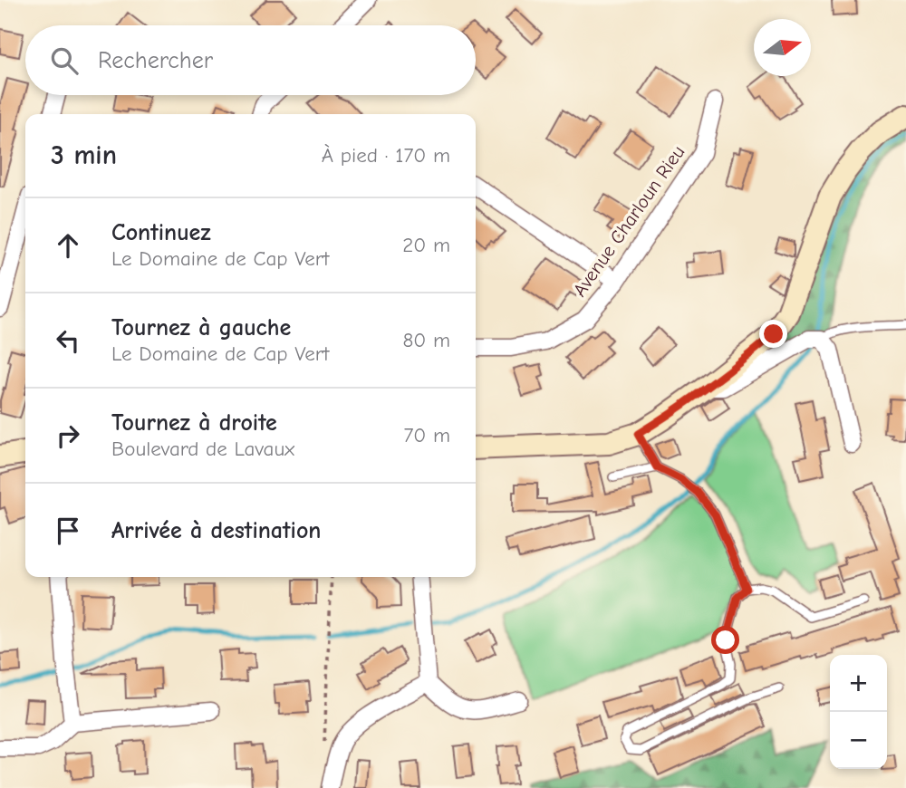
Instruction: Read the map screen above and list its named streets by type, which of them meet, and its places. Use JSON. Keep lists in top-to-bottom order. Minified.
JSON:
{"streets":{"street":["Avenue Charloun Rieu"]},"north":"right","page":{"search":"Rechercher","heading":["3 min","À pied · 170 m"],"list":[["Continuez","Le Domaine de Cap Vert","20 m"],["Tournez à gauche","Le Domaine de Cap Vert","80 m"],["Tournez à droite","Boulevard de Lavaux","70 m"],"Arrivée à destination"],"map_buttons":["+","−"]}}
